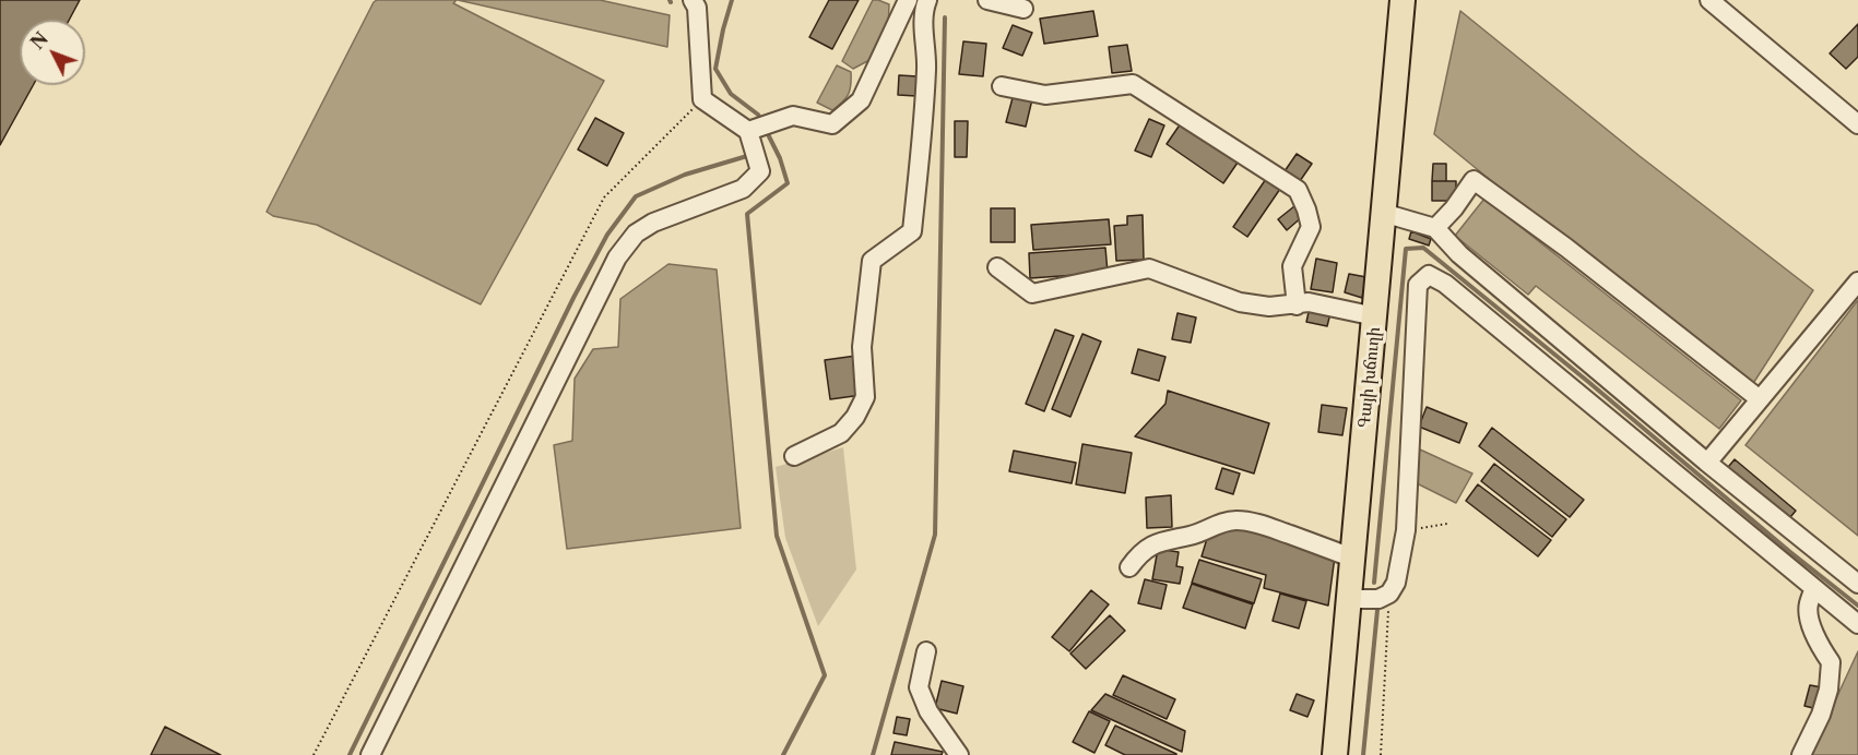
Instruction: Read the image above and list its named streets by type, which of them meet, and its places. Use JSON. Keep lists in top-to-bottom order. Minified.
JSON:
{"streets":{"main road":["Գայի խճուղի"]},"north":"top left"}
